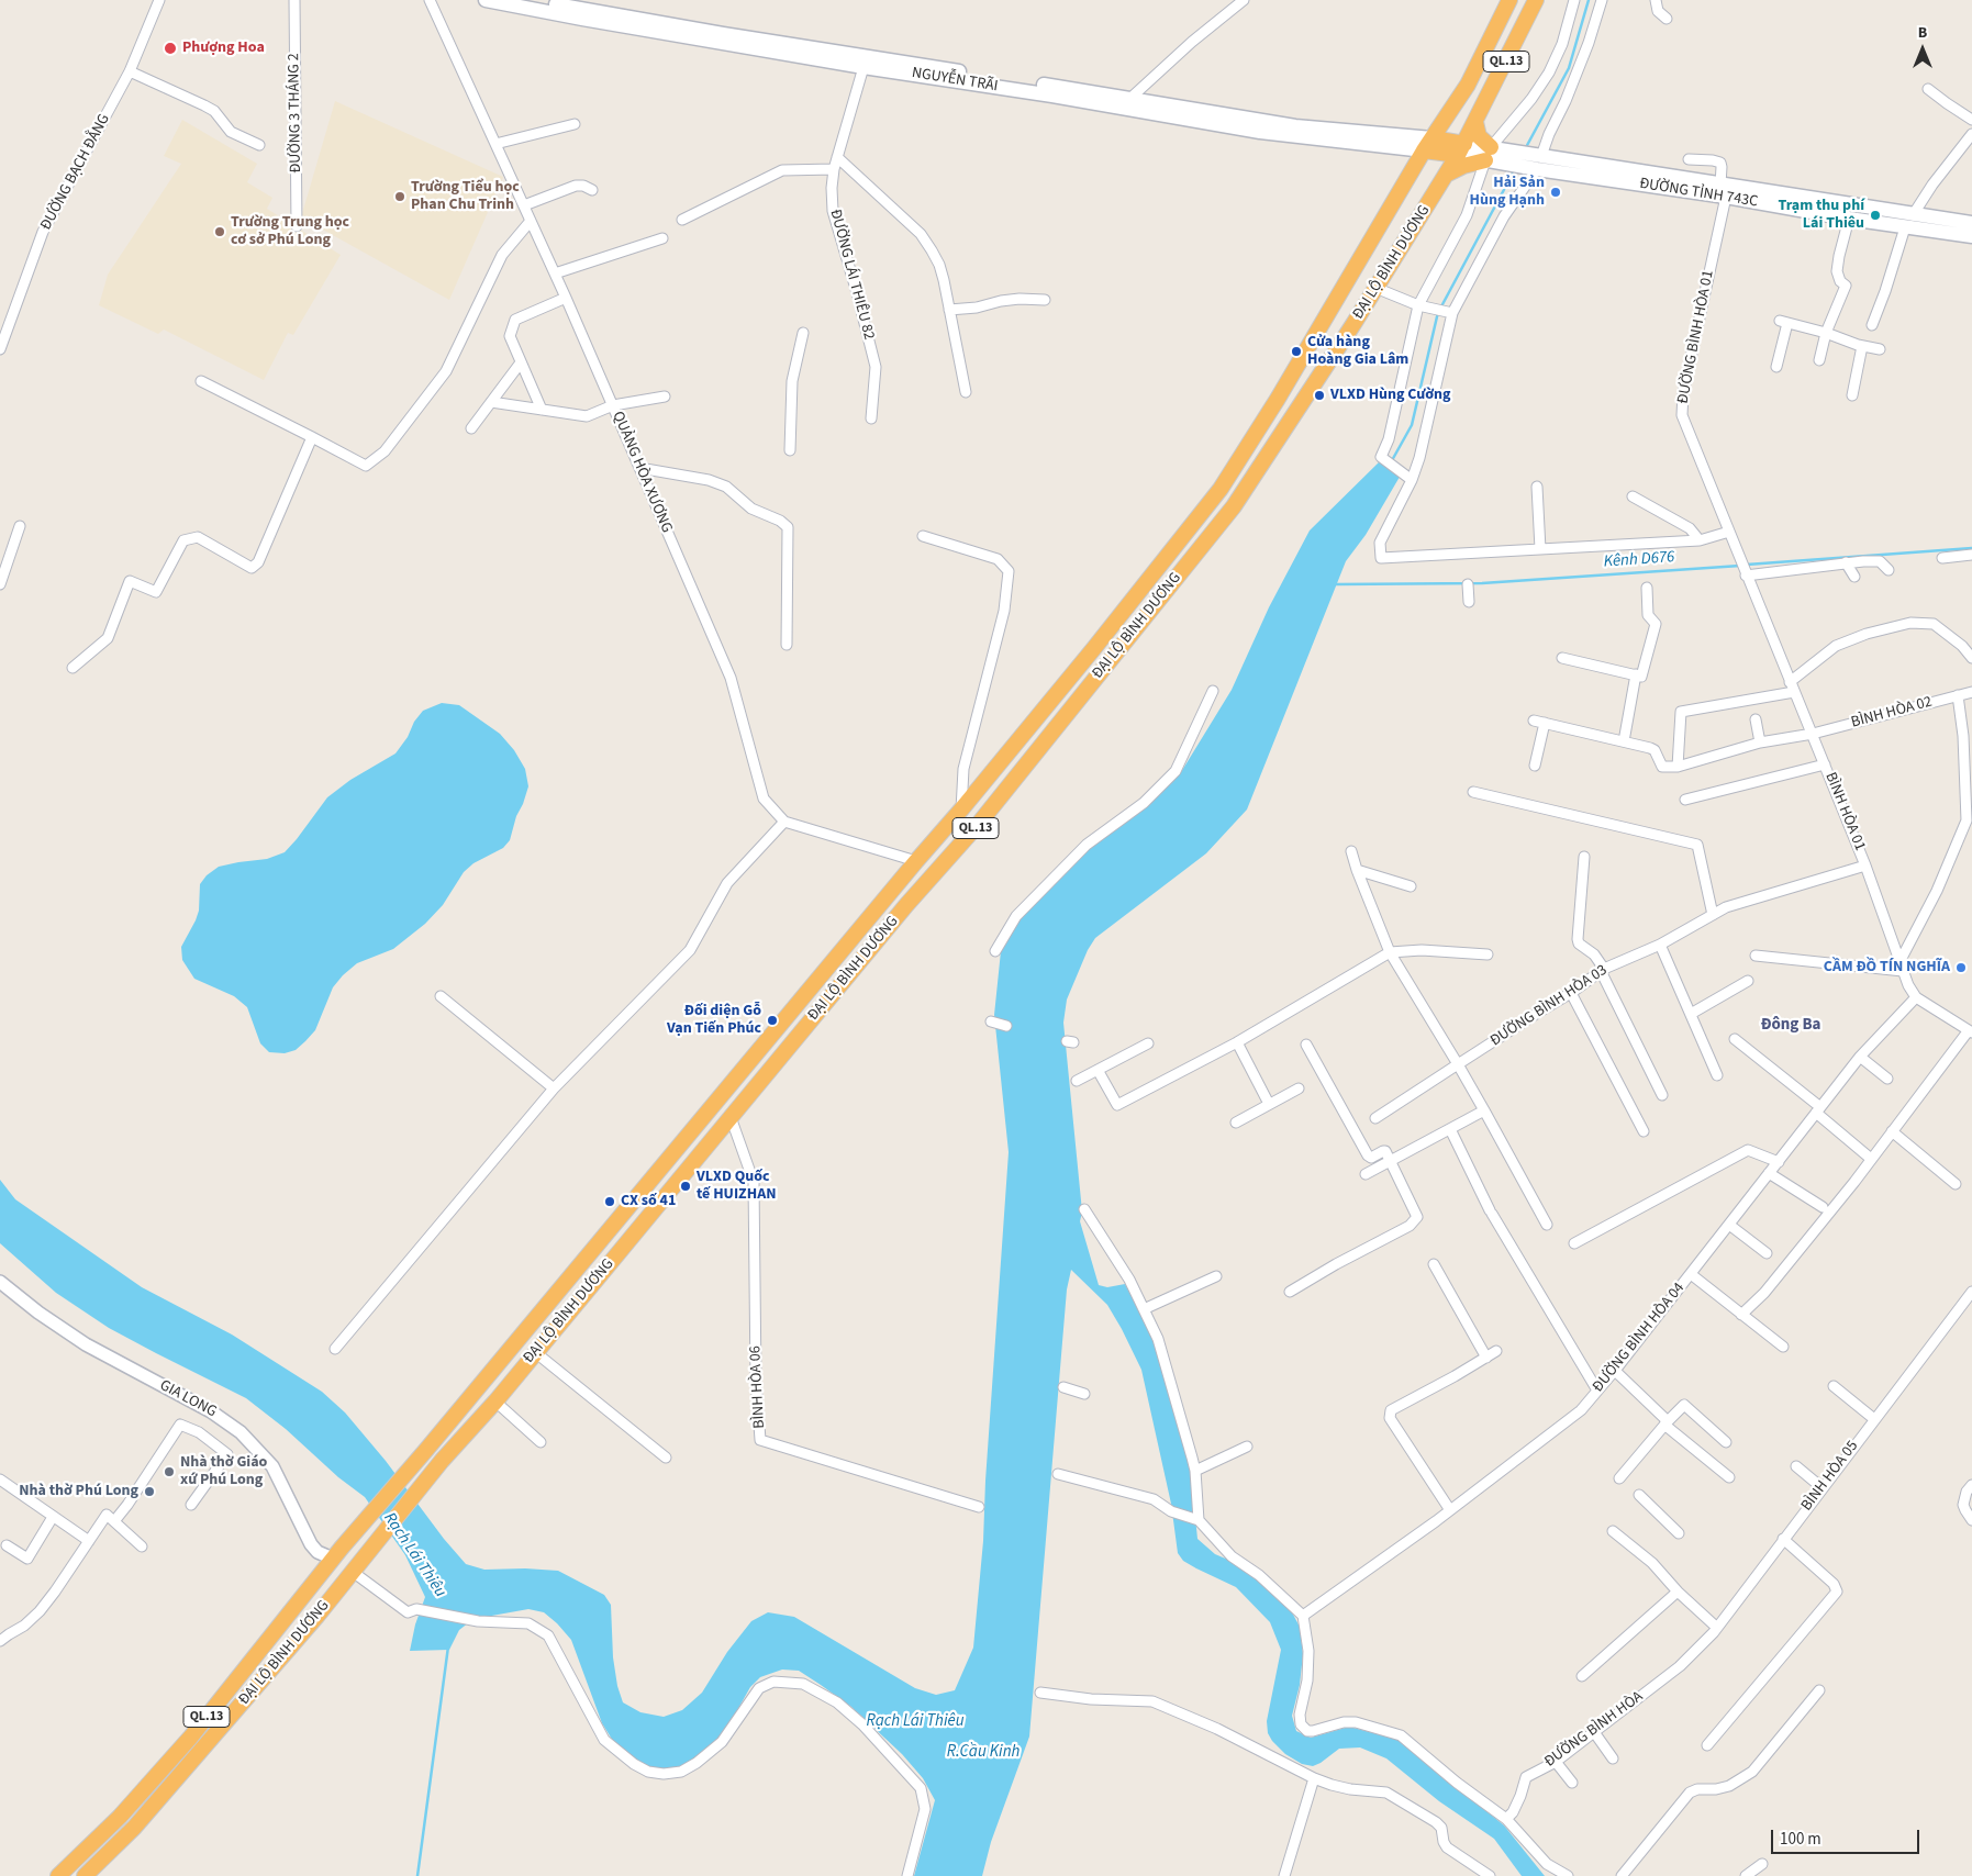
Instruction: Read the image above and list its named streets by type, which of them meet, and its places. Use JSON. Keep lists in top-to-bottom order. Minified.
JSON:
{"streets":{"highway":["QL.13","ĐẠI LỘ BÌNH DƯƠNG"],"main road":["NGUYỄN TRÃI","ĐƯỜNG TỈNH 743C"],"street":["ĐƯỜNG 3 THÁNG 2","ĐƯỜNG BẠCH ĐẰNG","ĐƯỜNG LÁI THIÊU 82","ĐƯỜNG BÌNH HÒA 01","QUẢNG HÒA XƯƠNG","BÌNH HÒA 02","BÌNH HÒA 01","ĐƯỜNG BÌNH HÒA 03","ĐƯỜNG BÌNH HÒA 04","BÌNH HÒA 06","GIA LONG","BÌNH HÒA 05","ĐƯỜNG BÌNH HÒA"]},"crossings":[["NGUYỄN TRÃI","ĐẠI LỘ BÌNH DƯƠNG"],["NGUYỄN TRÃI","ĐƯỜNG LÁI THIÊU 82"],["ĐƯỜNG TỈNH 743C","ĐẠI LỘ BÌNH DƯƠNG"],["ĐƯỜNG TỈNH 743C","ĐƯỜNG BÌNH HÒA 01"],["ĐẠI LỘ BÌNH DƯƠNG","QUẢNG HÒA XƯƠNG"],["ĐẠI LỘ BÌNH DƯƠNG","BÌNH HÒA 06"],["ĐẠI LỘ BÌNH DƯƠNG","GIA LONG"],["ĐƯỜNG BÌNH HÒA 01","BÌNH HÒA 01"],["BÌNH HÒA 02","BÌNH HÒA 01"],["BÌNH HÒA 01","ĐƯỜNG BÌNH HÒA 03"],["BÌNH HÒA 01","ĐƯỜNG BÌNH HÒA 04"],["BÌNH HÒA 05","ĐƯỜNG BÌNH HÒA"]],"districts":["Đông Ba"],"water":["Kênh D676","Rạch Lái Thiêu","R.Cầu Kinh"],"places":["Phượng Hoa","Hải Sản Hùng Hạnh","Trường Tiểu học Phan Chu Trinh","Trạm thu phí Lái Thiêu","Trường Trung học cơ sở Phú Long","Cửa hàng Hoàng Gia Lâm","VLXD Hùng Cường","CẦM ĐỒ TÍN NGHĨA","Đối diện Gỗ Vạn Tiến Phúc","VLXD Quốc tế HUIZHAN","CX số 41","Nhà thờ Giáo xứ Phú Long","Nhà thờ Phú Long"],"scale_bar":"100 m","north":"top"}
